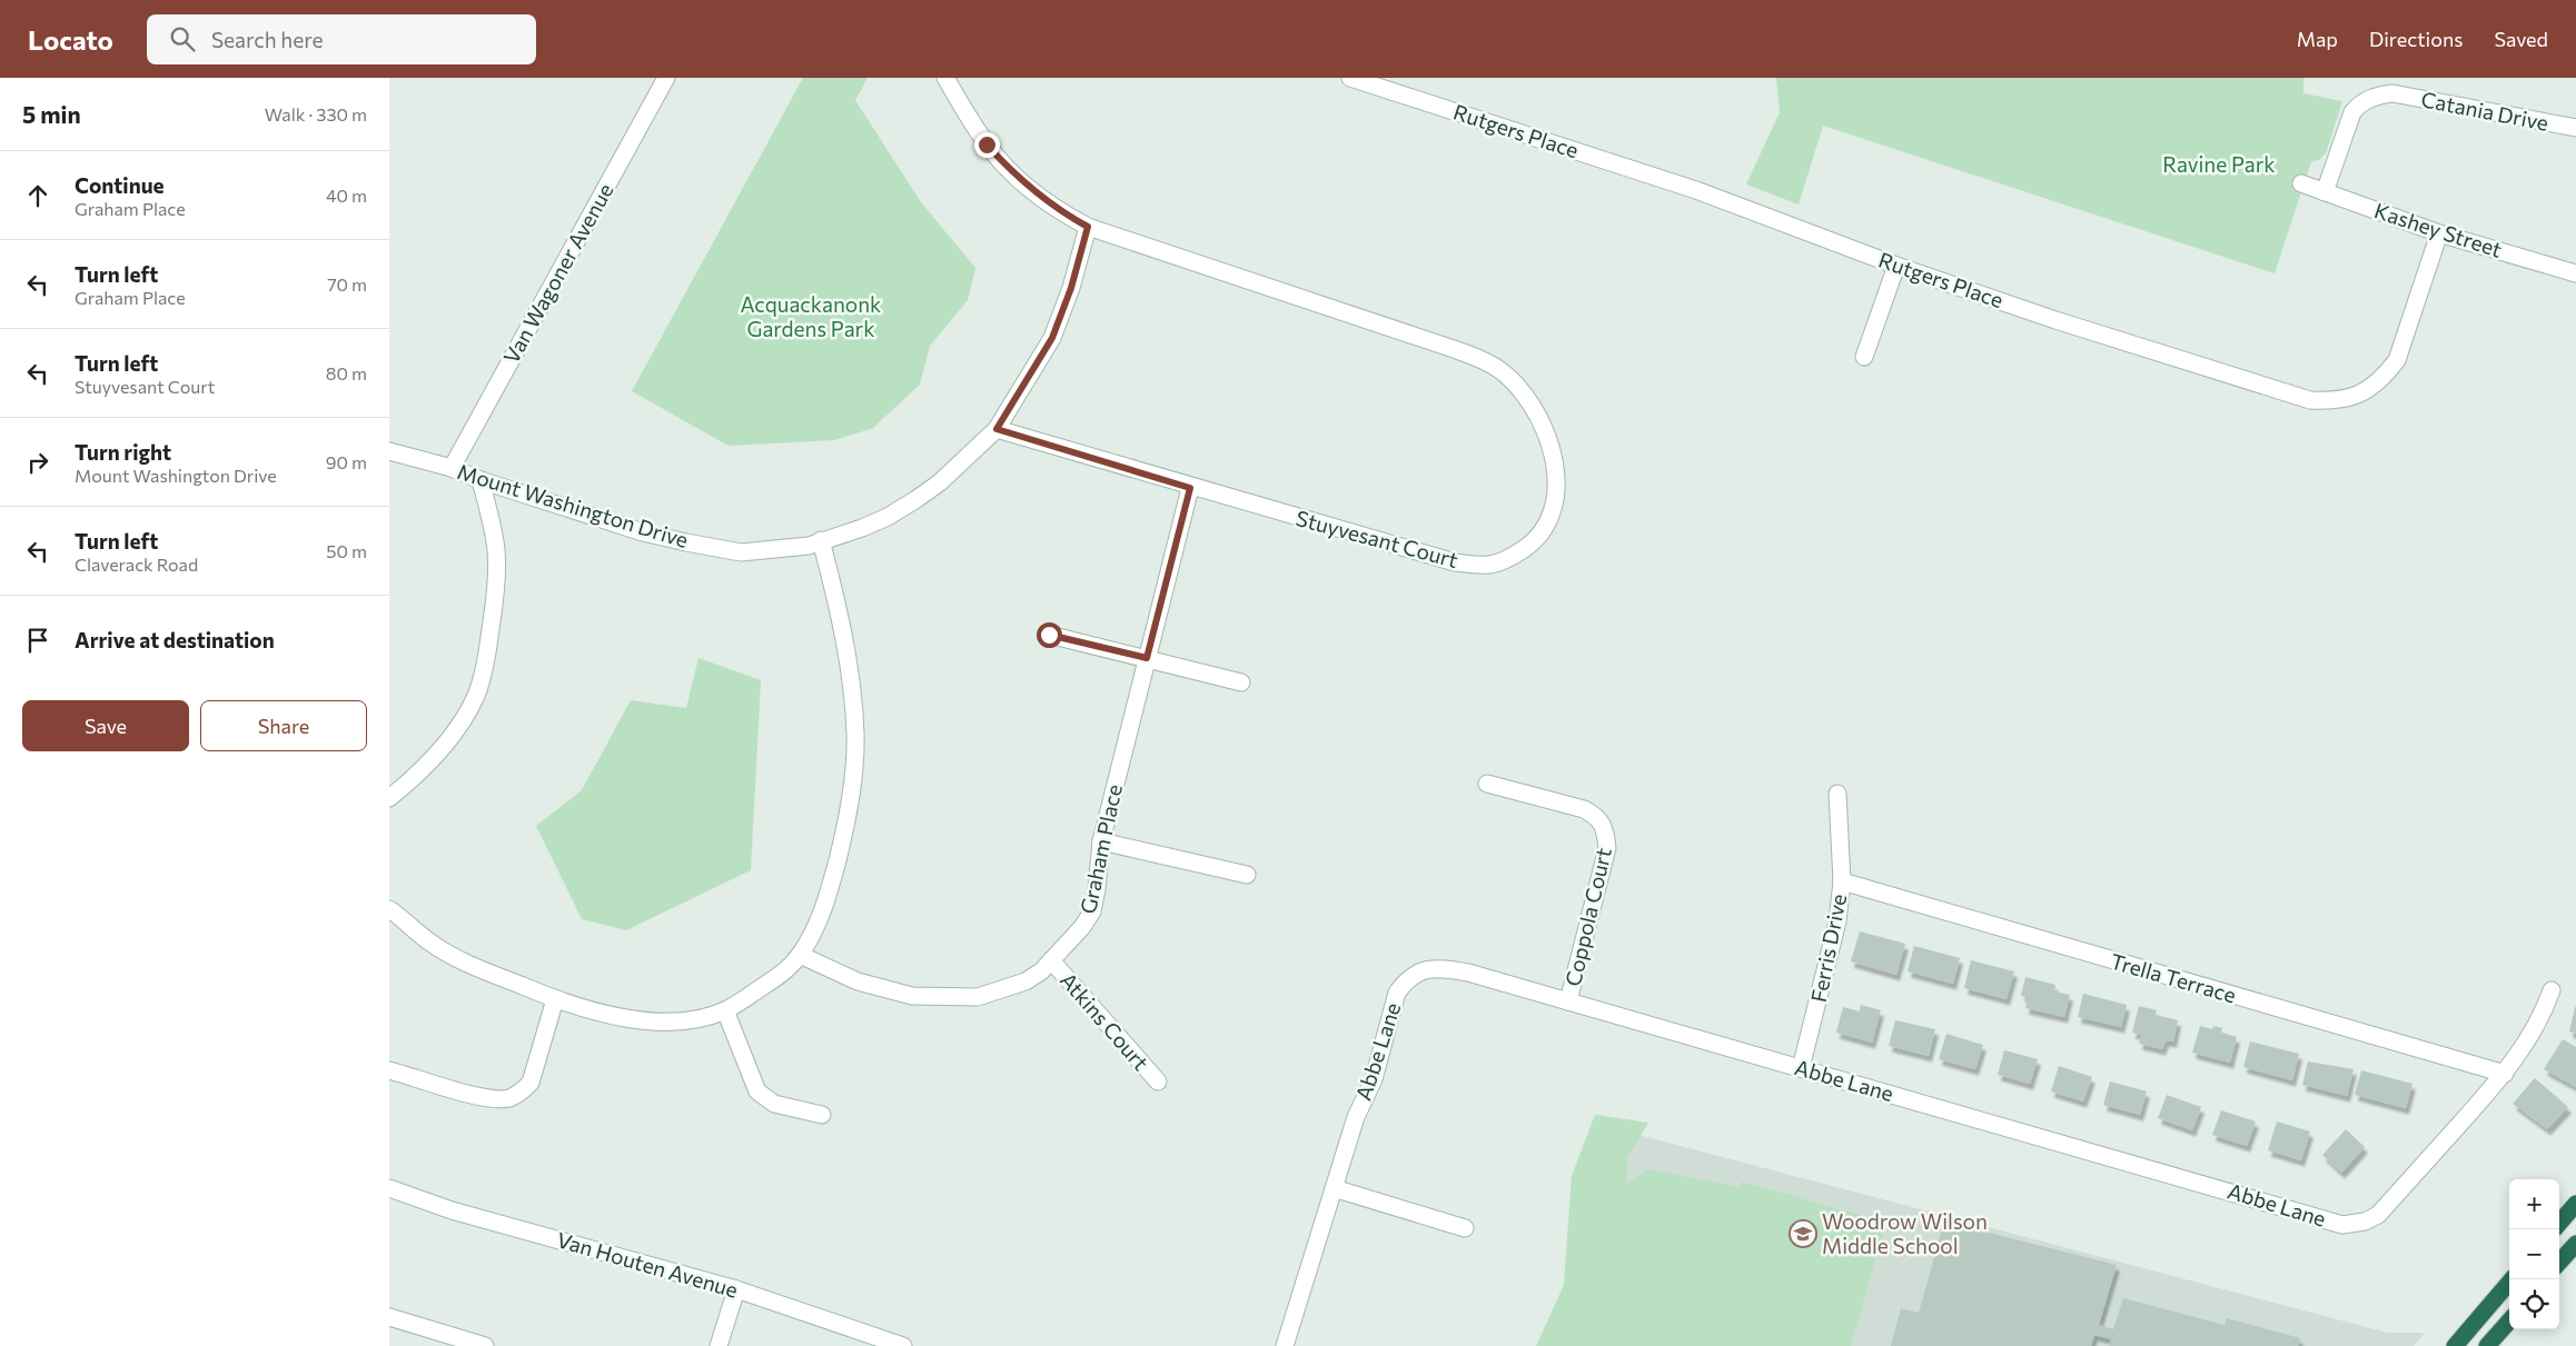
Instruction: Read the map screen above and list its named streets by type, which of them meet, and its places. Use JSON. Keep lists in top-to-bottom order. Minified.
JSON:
{"streets":{"street":["Catania Drive","Rutgers Place","Kashey Street","Van Wagoner Avenue","Mount Washington Drive","Stuyvesant Court","Graham Place","Coppola Court","Ferris Drive","Trella Terrace","Atkins Court","Abbe Lane","Van Houten Avenue"]},"crossings":[["Catania Drive","Kashey Street"],["Rutgers Place","Kashey Street"],["Van Wagoner Avenue","Mount Washington Drive"],["Mount Washington Drive","Stuyvesant Court"],["Stuyvesant Court","Graham Place"],["Graham Place","Atkins Court"],["Coppola Court","Abbe Lane"],["Ferris Drive","Trella Terrace"],["Ferris Drive","Abbe Lane"],["Trella Terrace","Abbe Lane"]],"parks":["Ravine Park","Acquackanonk Gardens Park"],"places":{"school or university":["Woodrow Wilson Middle School"]},"page":{"header":"Locato","search":"Search here","nav":["Map","Directions","Saved"],"heading":["5 min","Walk · 330 m"],"list":[["Continue","Graham Place","40 m"],["Turn left","Graham Place","70 m"],["Turn left","Stuyvesant Court","80 m"],["Turn right","Mount Washington Drive","90 m"],["Turn left","Claverack Road","50 m"],"Arrive at destination"],"buttons":["Save","Share"],"map_buttons":["+","−"]}}
